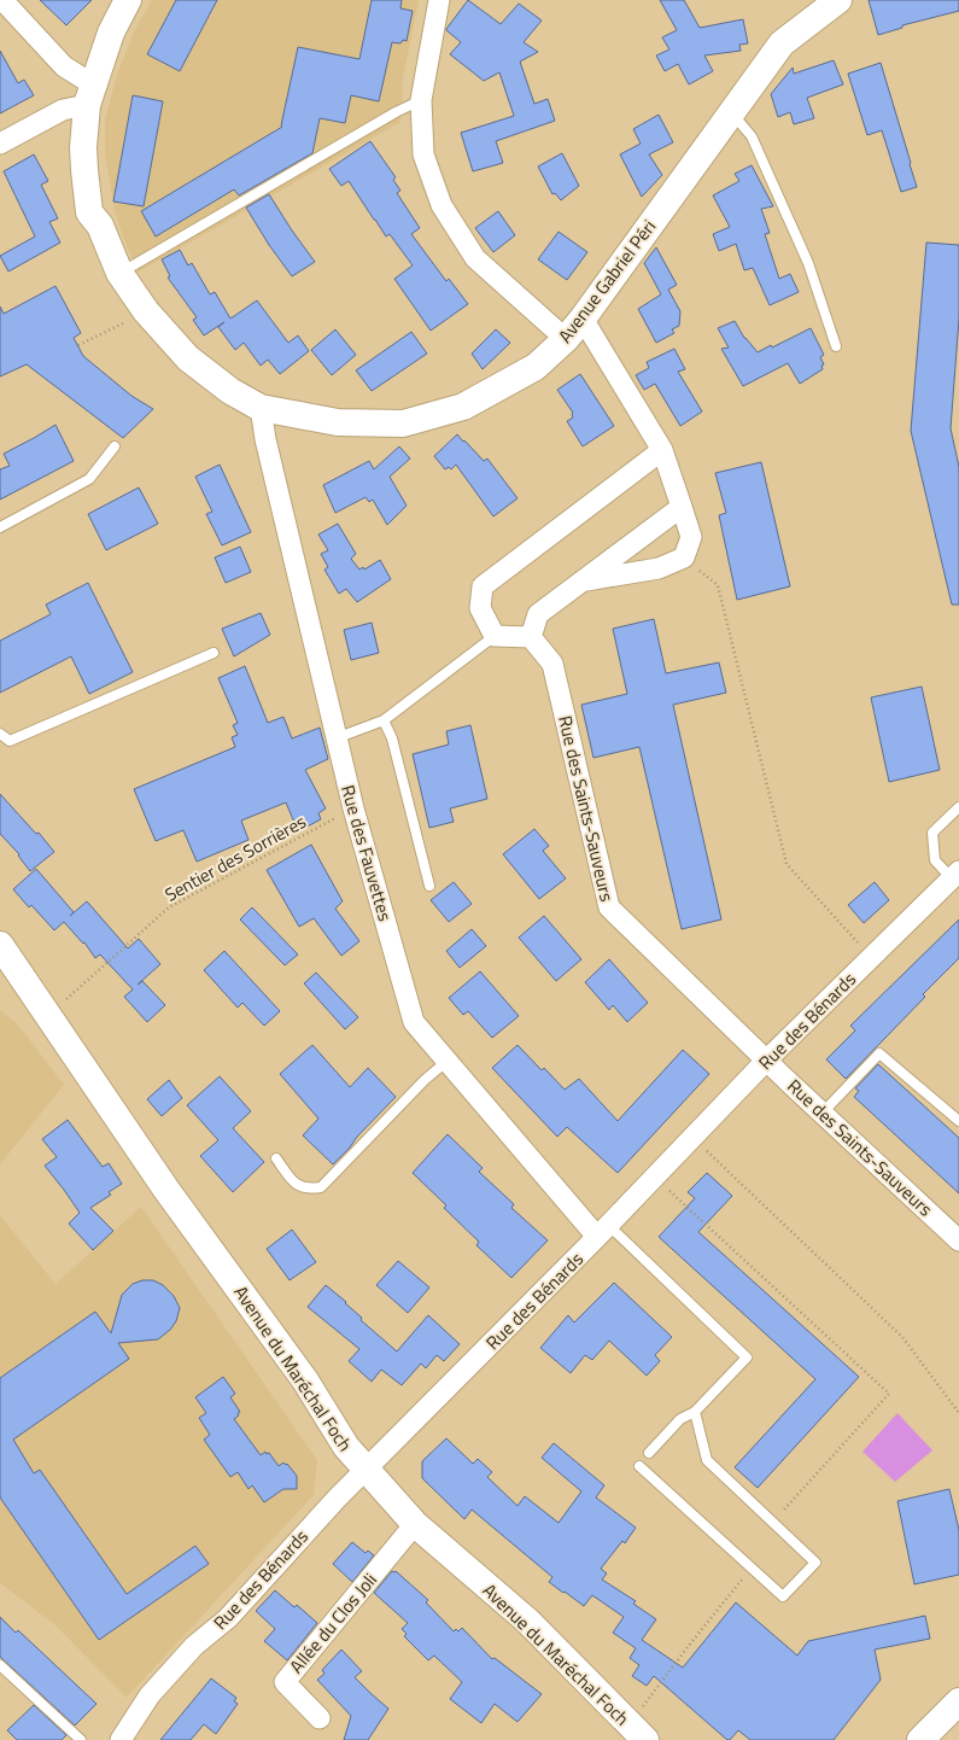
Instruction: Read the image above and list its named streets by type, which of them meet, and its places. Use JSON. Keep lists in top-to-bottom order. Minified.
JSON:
{"streets":{"street":["Avenue Gabriel Péri","Rue des Saints-Sauveurs","Rue des Fauvettes","Rue des Bénards","Avenue du Maréchal Foch","Allée du Clos Joli"],"path":["Sentier des Sorrières"]},"crossings":[["Avenue Gabriel Péri","Rue des Fauvettes"],["Rue des Saints-Sauveurs","Rue des Bénards"],["Rue des Fauvettes","Sentier des Sorrières"],["Rue des Fauvettes","Rue des Bénards"],["Sentier des Sorrières","Avenue du Maréchal Foch"],["Rue des Bénards","Avenue du Maréchal Foch"],["Avenue du Maréchal Foch","Allée du Clos Joli"]]}
